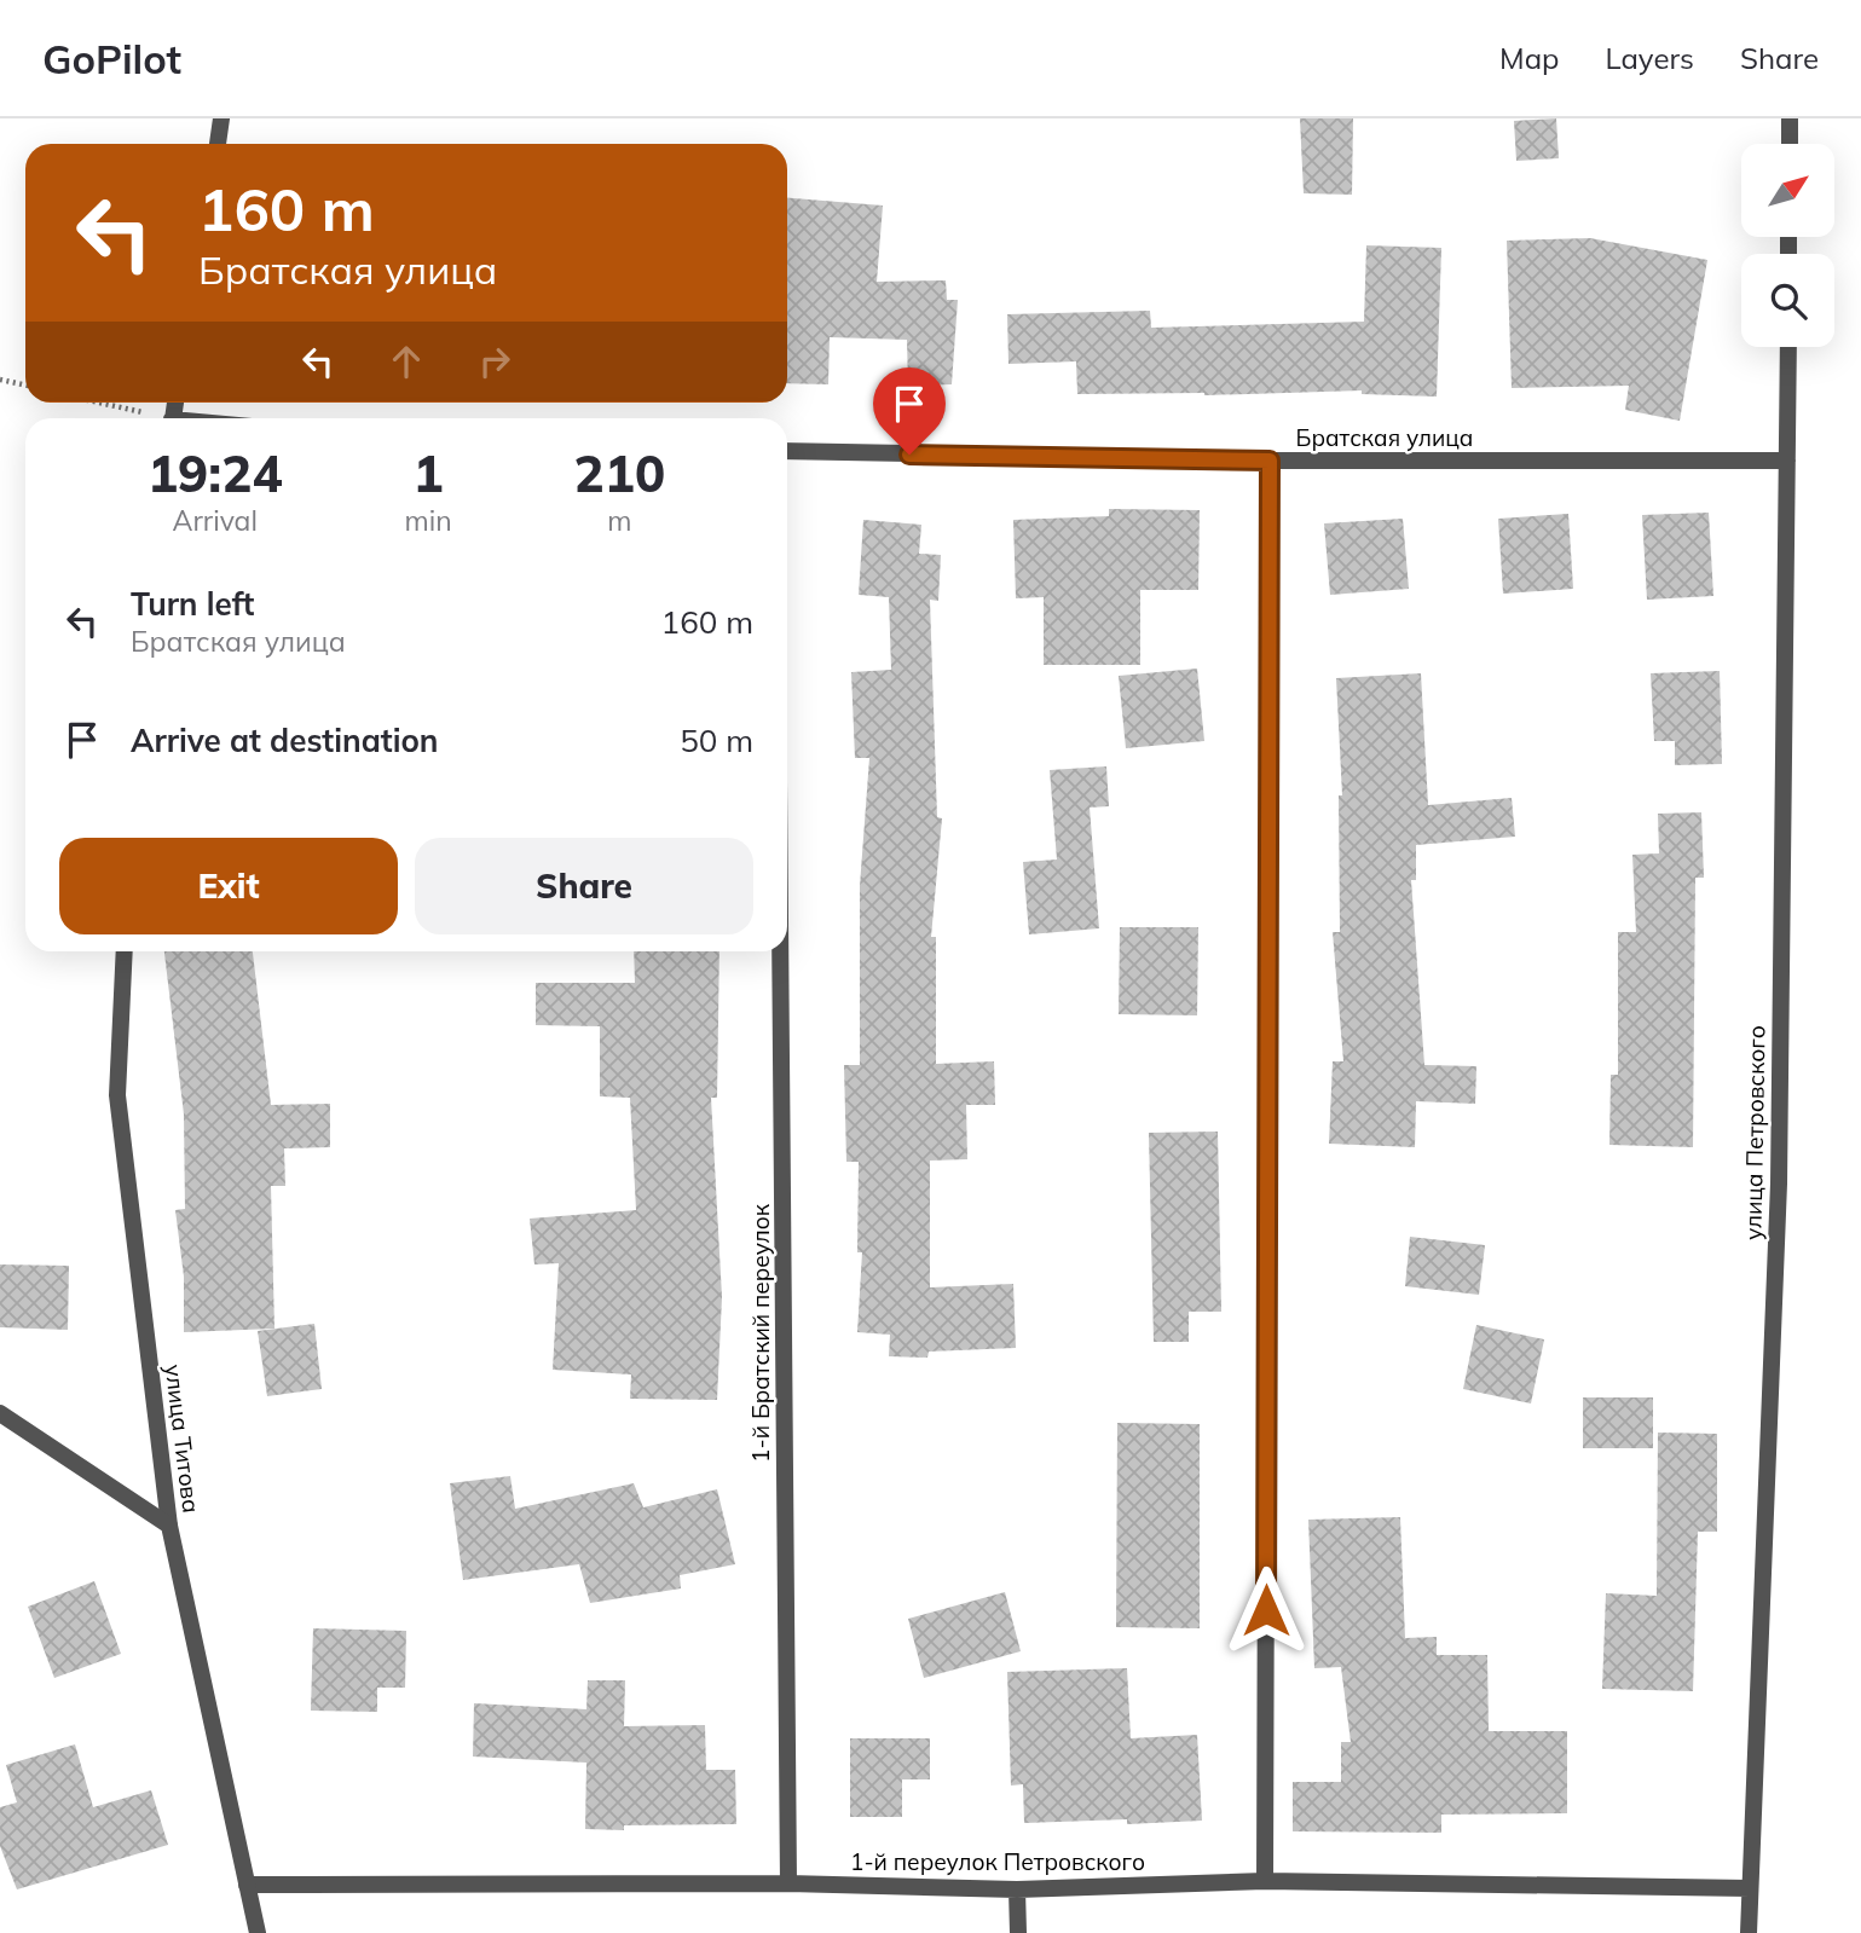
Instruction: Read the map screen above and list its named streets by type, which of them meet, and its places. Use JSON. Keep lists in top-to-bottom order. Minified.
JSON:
{"streets":{"street":["Братская улица","улица Петровского","1-й Братский переулок","улица Титова","1-й переулок Петровского"]},"crossings":[["Братская улица","улица Петровского"],["улица Петровского","1-й переулок Петровского"],["1-й Братский переулок","1-й переулок Петровского"],["улица Титова","1-й переулок Петровского"]],"north":"top right","page":{"header":"GoPilot","nav":["Map","Layers","Share"],"turn":["160 m","Братская улица"],"eta":["19:24","Arrival","1","min","210","m"],"list":[{"name":"Turn left","note":"Братская улица","value":"160 m"},{"name":"Arrive at destination","value":"50 m"}],"buttons":["Exit","Share"]}}
